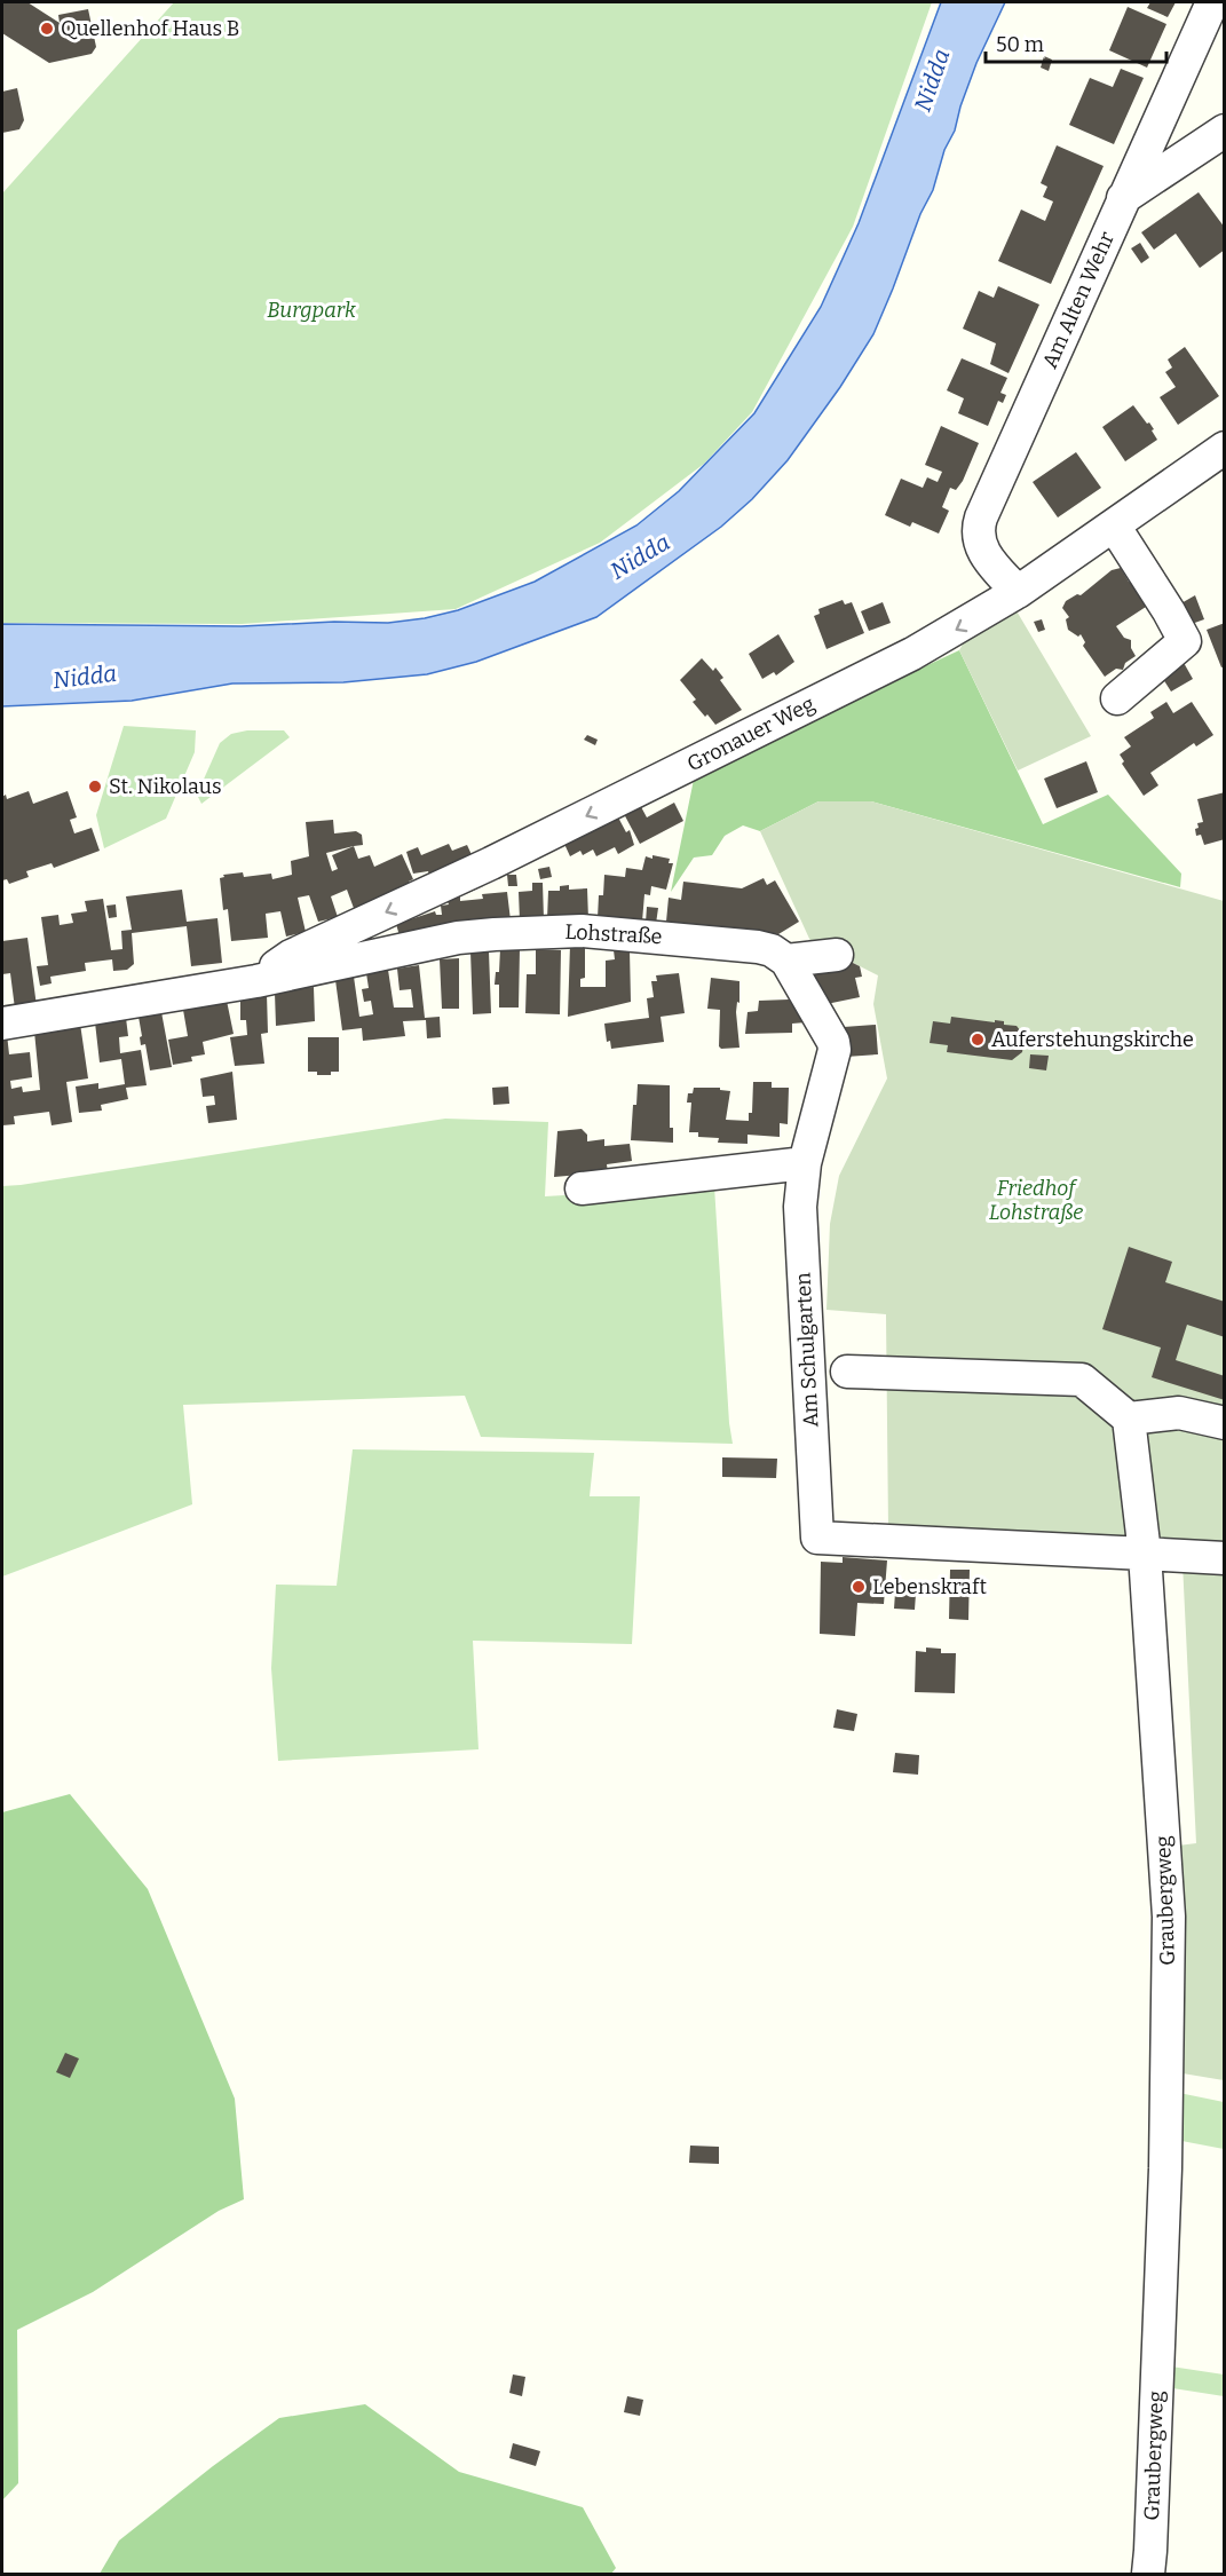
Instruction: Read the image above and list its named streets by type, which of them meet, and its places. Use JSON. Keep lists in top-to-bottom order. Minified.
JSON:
{"streets":{"street":["Am Alten Wehr","Gronauer Weg","Lohstraße","Am Schulgarten","Graubergweg"]},"crossings":[["Am Alten Wehr","Gronauer Weg"],["Gronauer Weg","Lohstraße"],["Am Schulgarten","Graubergweg"]],"one_way":["Gronauer Weg"],"water":["Nidda"],"parks":["Burgpark","Friedhof Lohstraße"],"places":["Quellenhof Haus B","St. Nikolaus","Auferstehungskirche","Lebenskraft"],"scale_bar":"50 m"}
